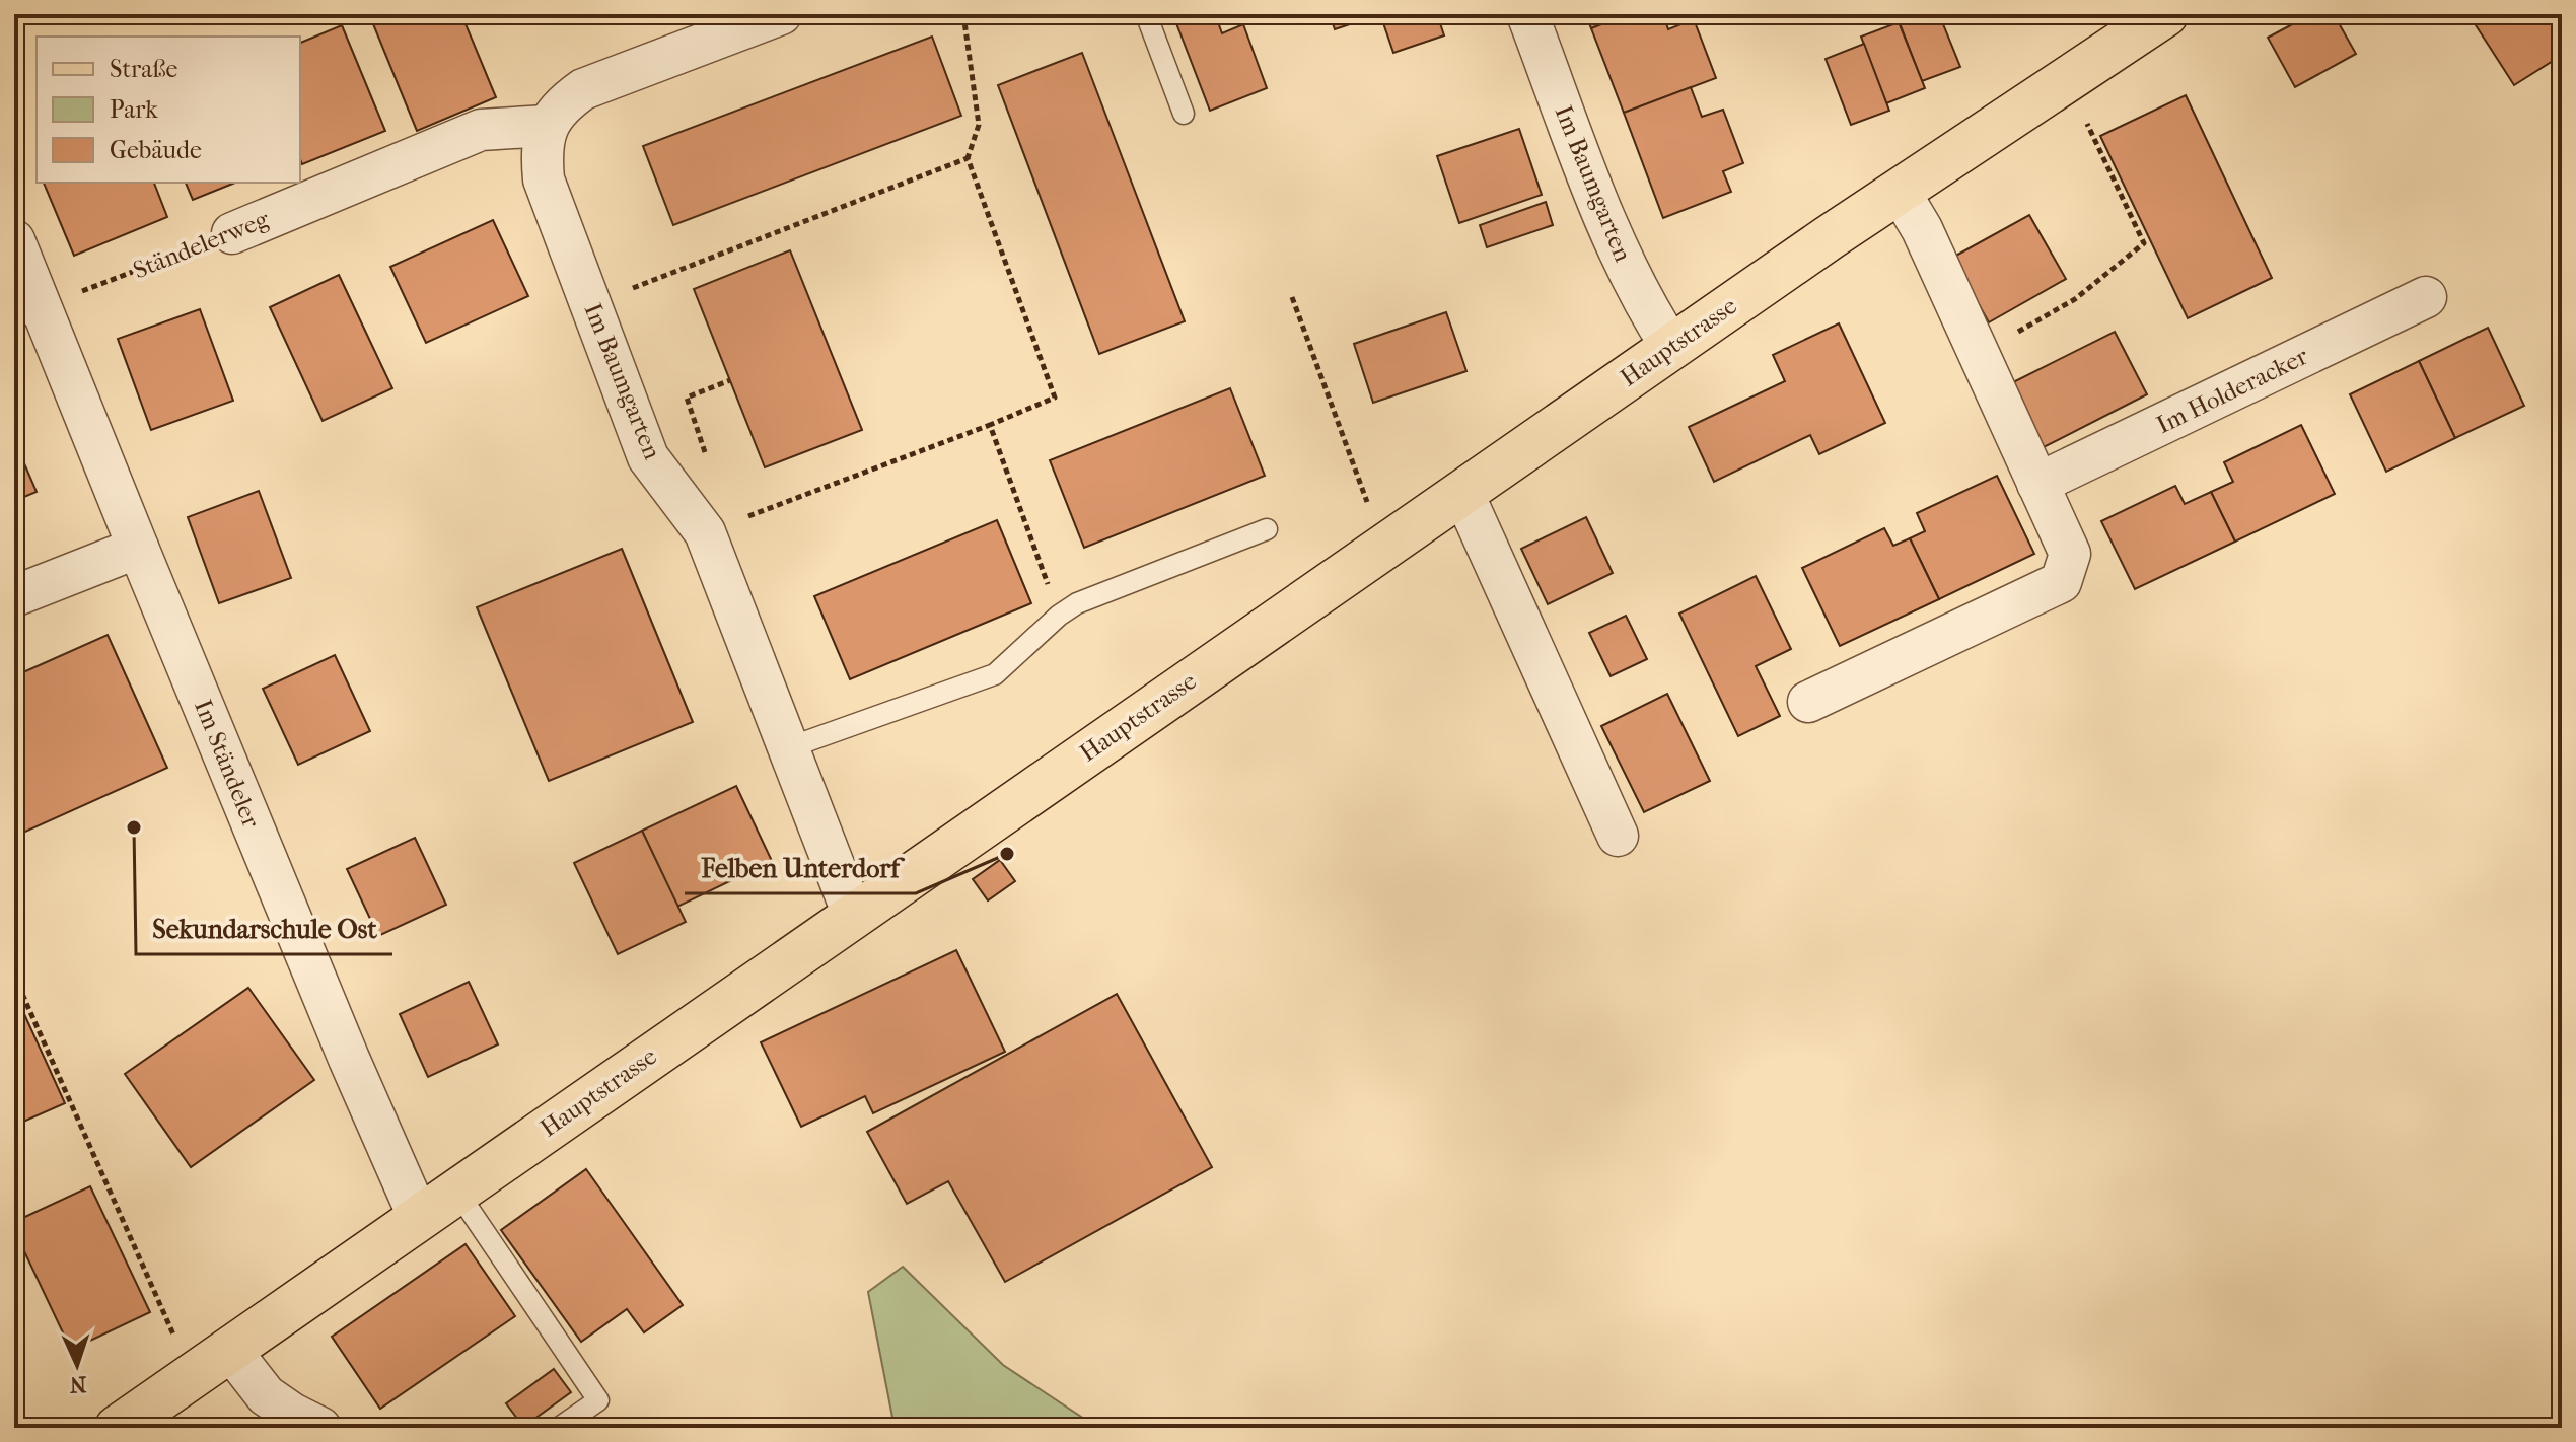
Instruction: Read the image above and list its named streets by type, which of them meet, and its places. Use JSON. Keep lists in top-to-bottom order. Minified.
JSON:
{"streets":{"main road":["Hauptstrasse"],"street":["Im Baumgarten","Ständelerweg","Im Holderacker","Im Ständeler"]},"crossings":[["Im Baumgarten","Ständelerweg"],["Im Baumgarten","Hauptstrasse"],["Ständelerweg","Im Ständeler"],["Hauptstrasse","Im Ständeler"]],"places":["Sekundarschule Ost","Felben Unterdorf"],"legend":["Straße","Park","Gebäude"],"north":"bottom"}
